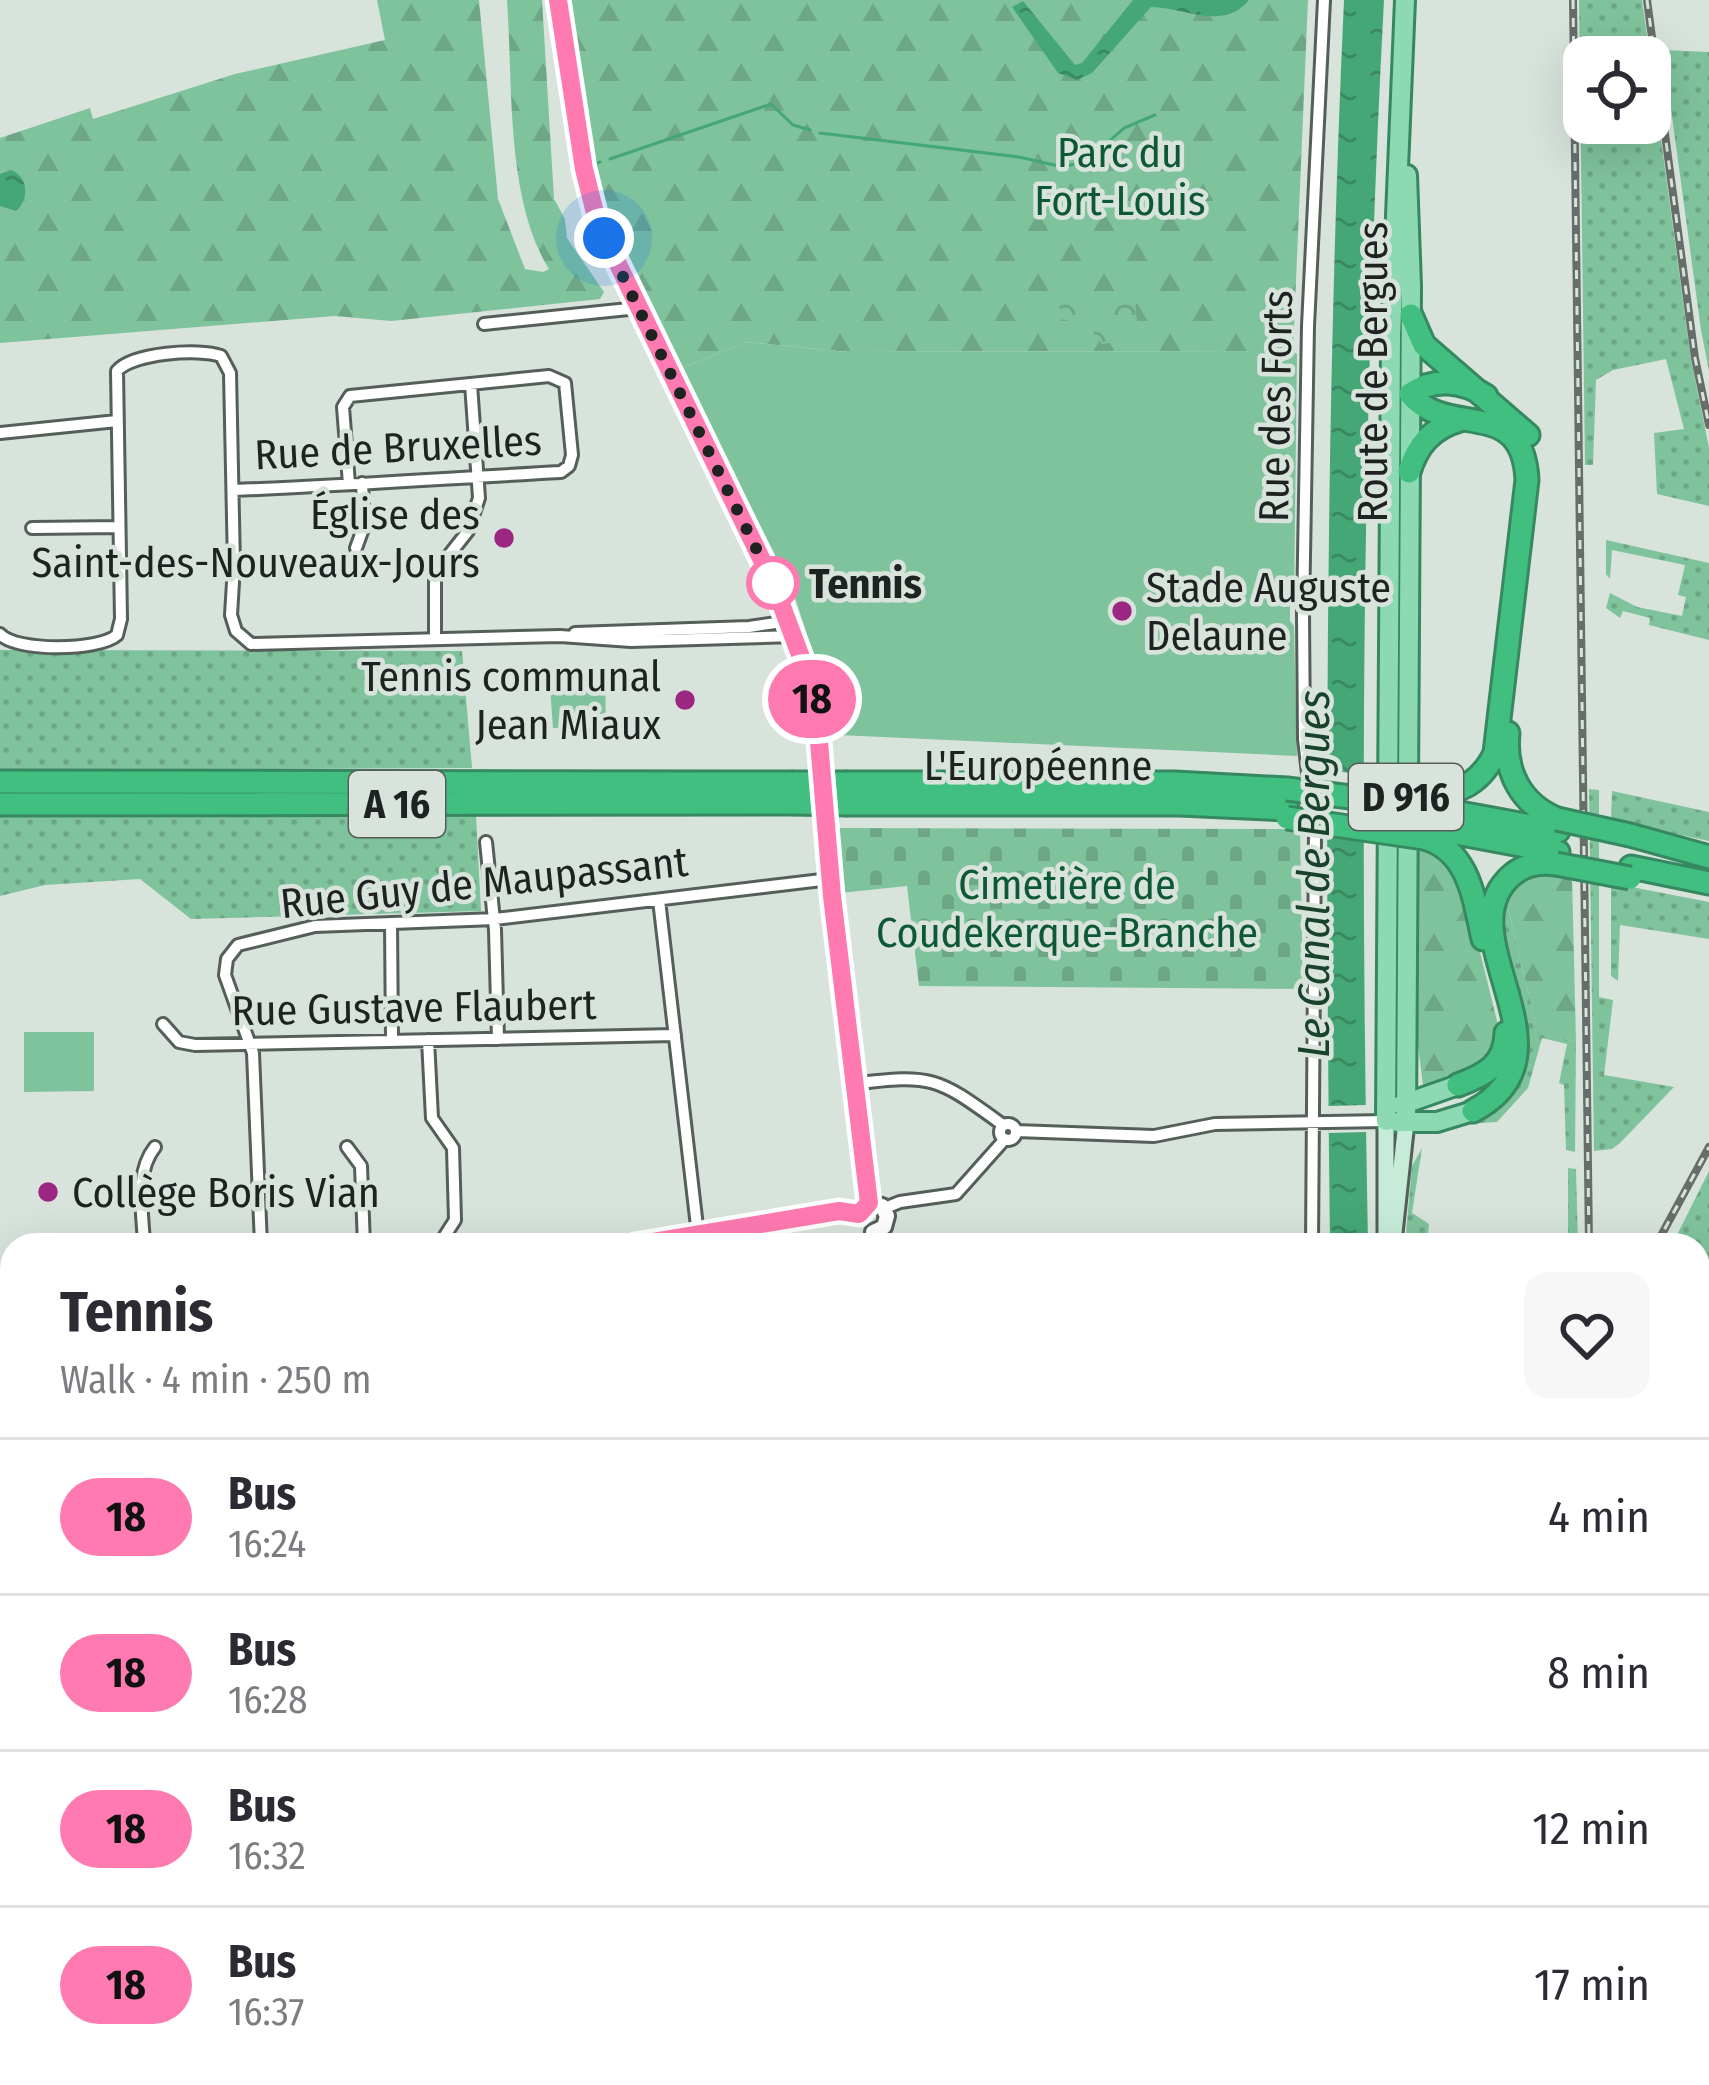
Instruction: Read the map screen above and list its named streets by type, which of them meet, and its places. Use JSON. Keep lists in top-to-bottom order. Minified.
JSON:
{"streets":{"highway":["L'Européenne","A 16"],"main road":["Route de Bergues","D 916"],"street":["Rue des Forts","Rue de Bruxelles","Rue Guy de Maupassant","Rue Gustave Flaubert"]},"crossings":[["Rue Guy de Maupassant","Rue Gustave Flaubert"]],"water":["Le Canal de Bergues"],"parks":["Parc du Fort-Louis","Cimetière de Coudekerque-Branche"],"places":["Église des Saint-des-Nouveaux-Jours","Tennis","Stade Auguste Delaune","Tennis communal Jean Miaux","Collège Boris Vian"],"lines":["bus line 18"],"page":{"on_map":"18","heading":["Tennis","Walk · 4 min · 250 m"],"list":[{"mark":"18","name":"Bus","note":"16:24","value":"4 min"},{"mark":"18","name":"Bus","note":"16:28","value":"8 min"},{"mark":"18","name":"Bus","note":"16:32","value":"12 min"},{"mark":"18","name":"Bus","note":"16:37","value":"17 min"}]}}
